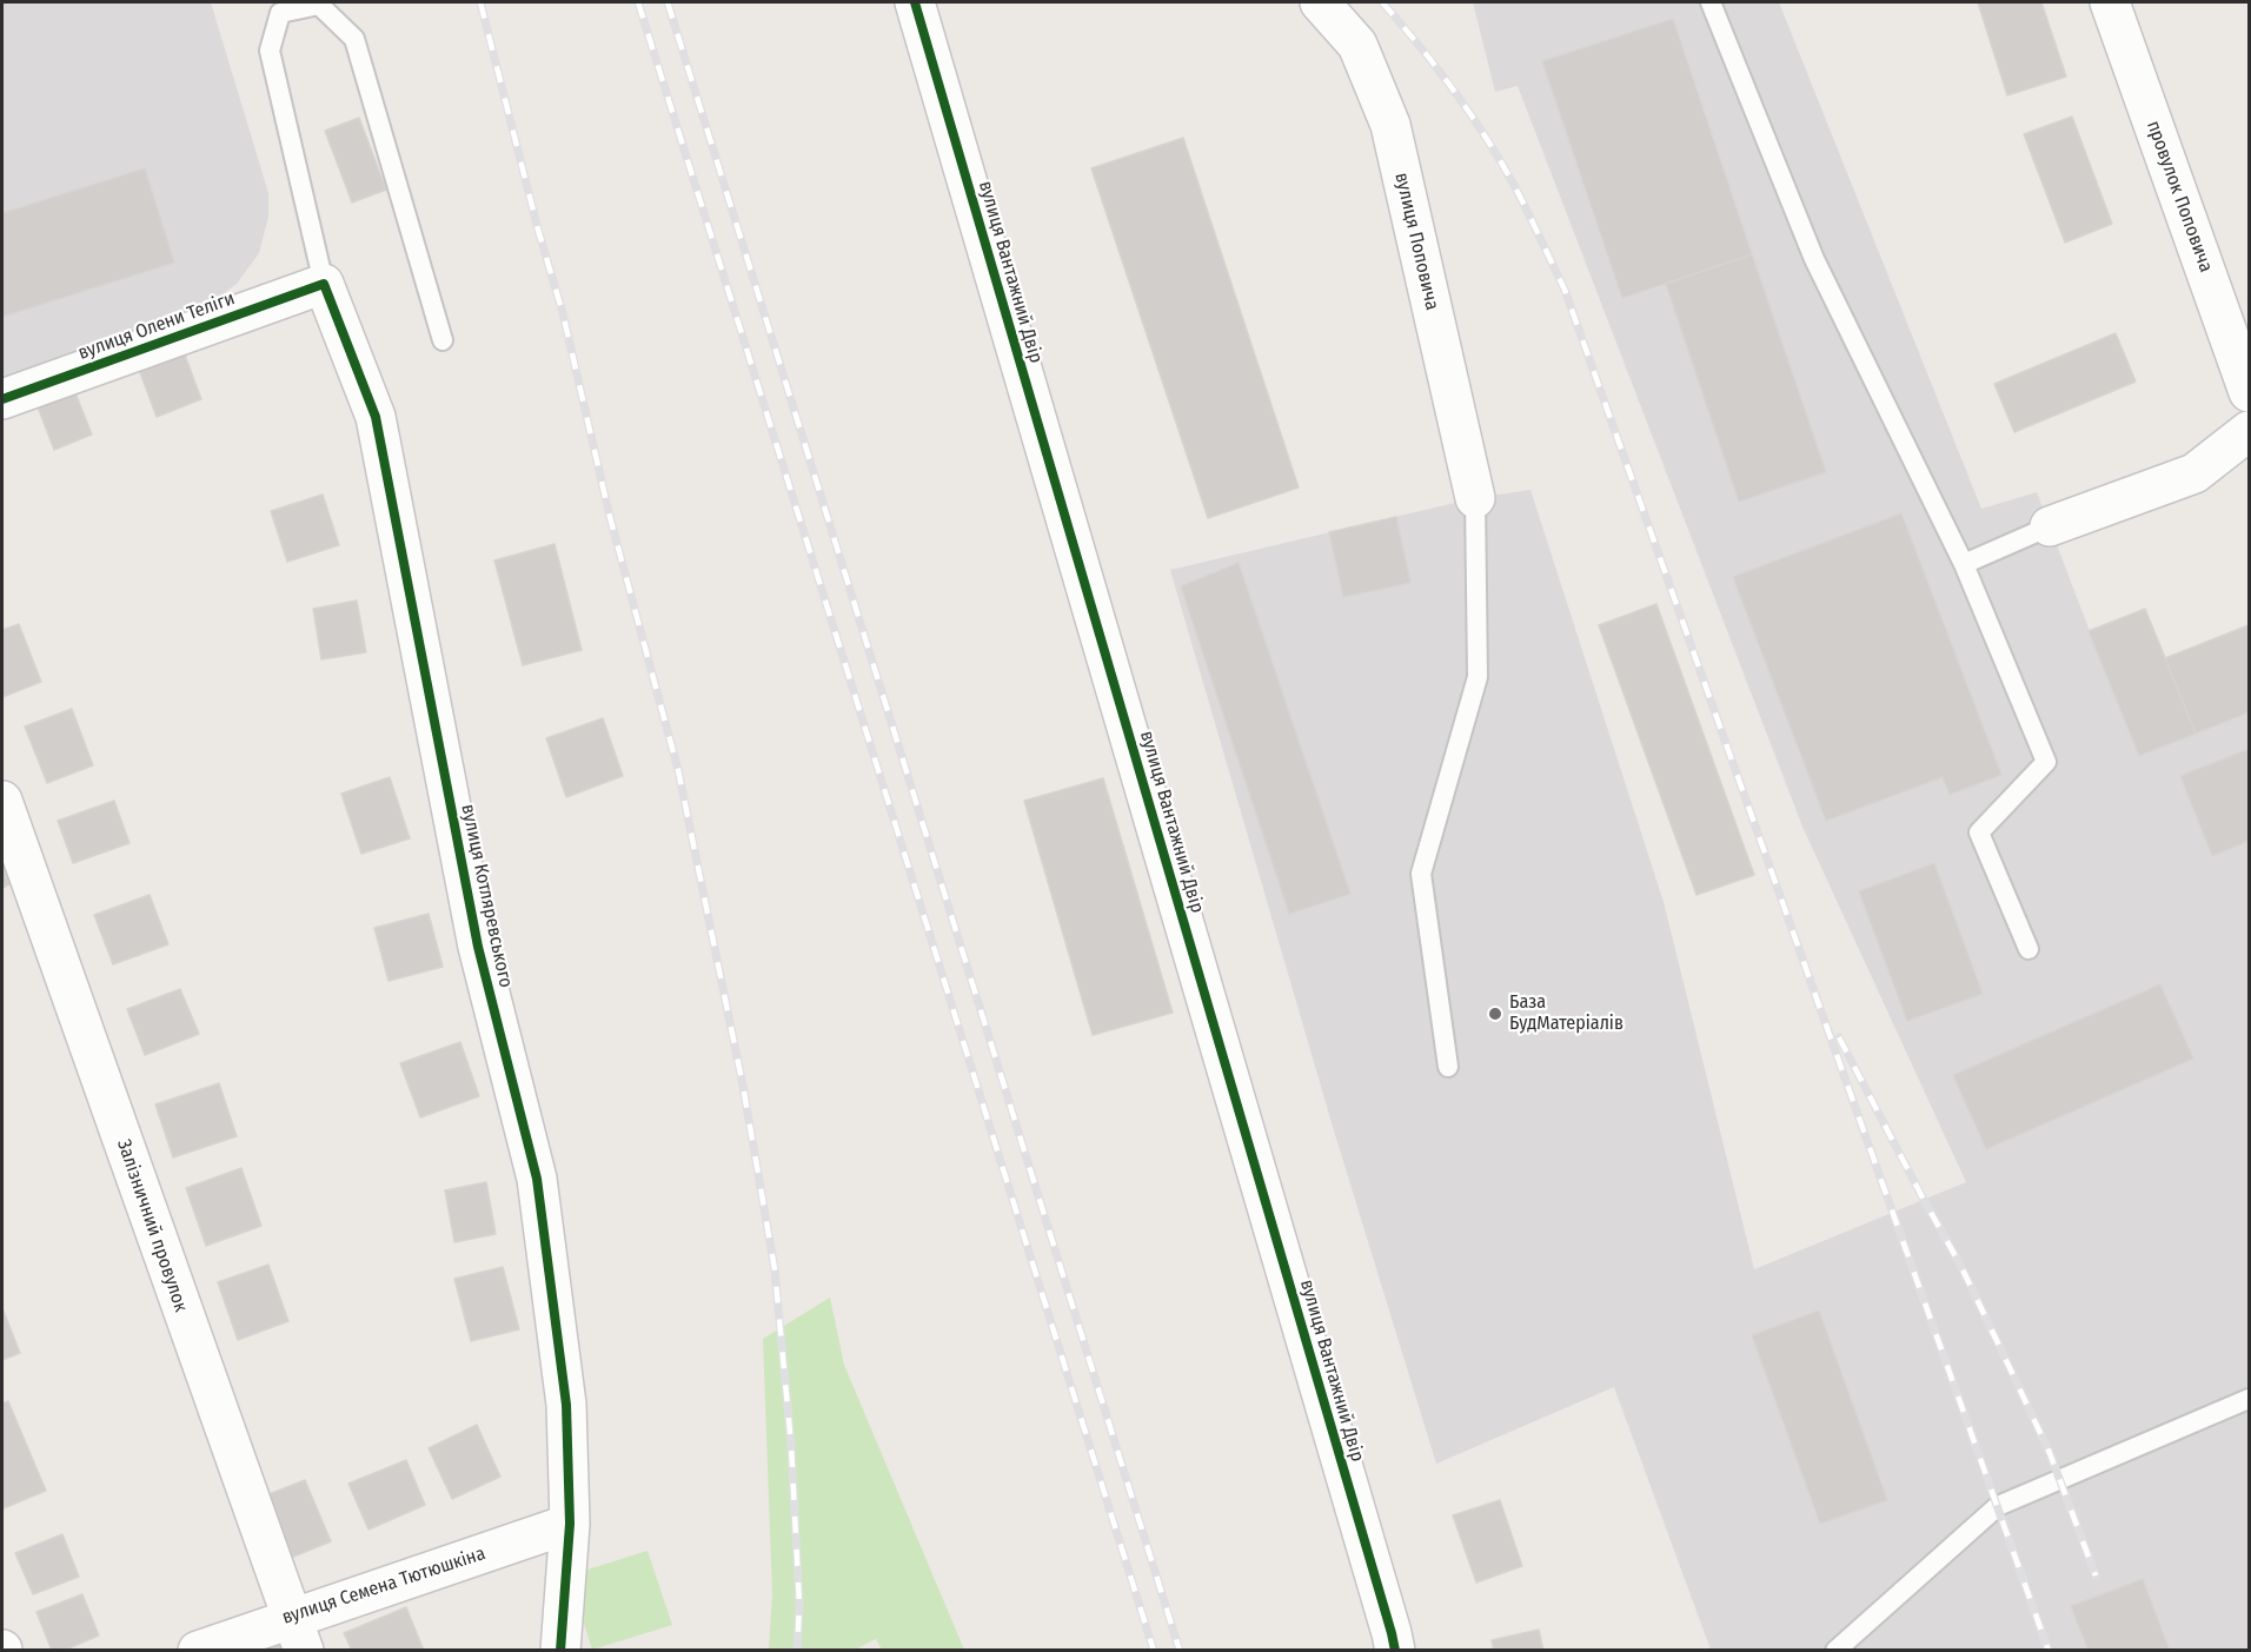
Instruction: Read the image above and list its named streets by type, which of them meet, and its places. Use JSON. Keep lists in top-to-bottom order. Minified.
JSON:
{"streets":{"street":["провулок Поповича","вулиця Поповича","вулиця Вантажний Двір","вулиця Олени Теліги","вулиця Котляревського","Залізничний провулок","вулиця Семена Тютюшкіна"]},"crossings":[["вулиця Олени Теліги","вулиця Котляревського"],["вулиця Котляревського","вулиця Семена Тютюшкіна"],["Залізничний провулок","вулиця Семена Тютюшкіна"]],"places":["База БудМатеріалів"]}
